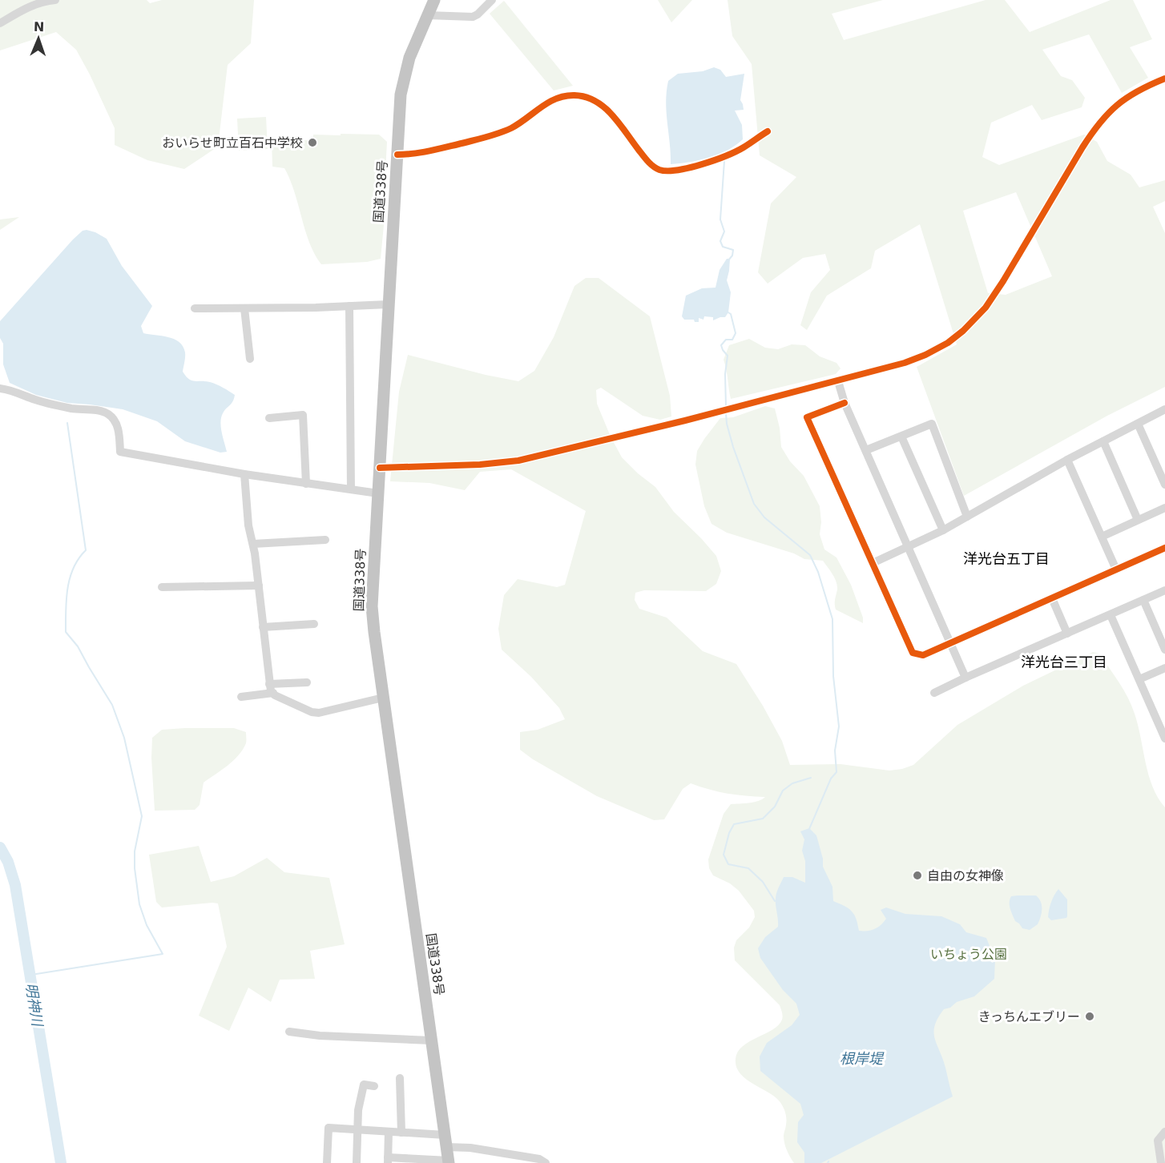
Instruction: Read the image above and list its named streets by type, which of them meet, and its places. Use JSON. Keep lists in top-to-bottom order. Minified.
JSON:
{"streets":{"highway":["国道338号"]},"districts":["洋光台五丁目","洋光台三丁目"],"water":["明神川","根岸堤"],"parks":["いちょう公園"],"places":["おいらせ町立百石中学校","自由の女神像","きっちんエブリー"],"north":"top"}
